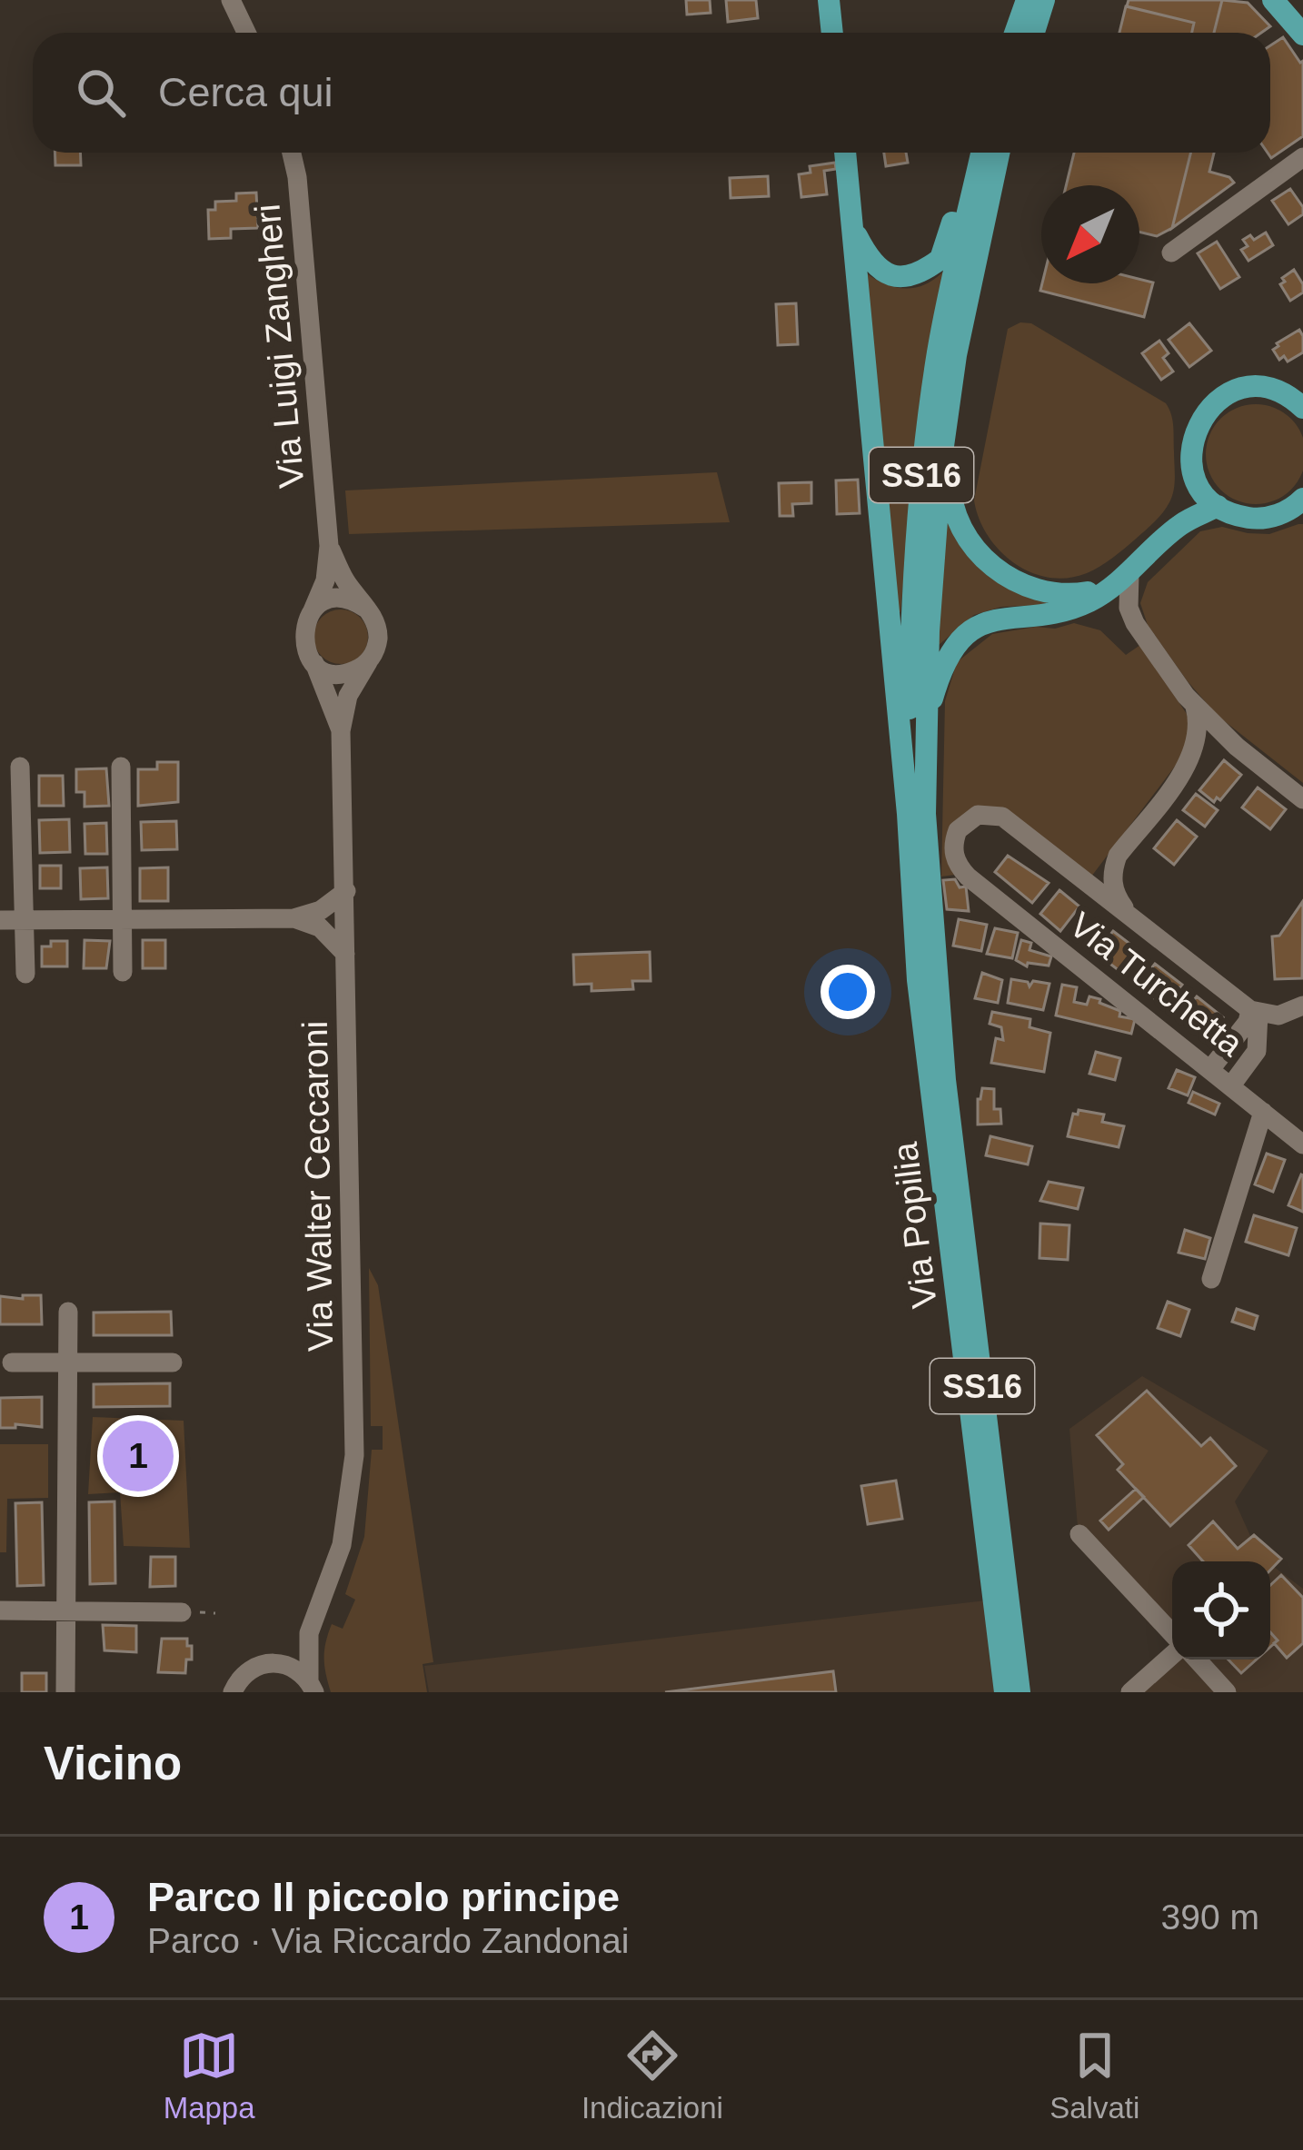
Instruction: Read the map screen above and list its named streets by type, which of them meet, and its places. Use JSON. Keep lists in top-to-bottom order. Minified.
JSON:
{"streets":{"main road":["SS16","Via Popilia"],"street":["Via Luigi Zangheri","Via Turchetta","Via Walter Ceccaroni"]},"crossings":[["Via Luigi Zangheri","Via Walter Ceccaroni"],["SS16","Via Popilia"]],"north":"bottom left","page":{"search":"Cerca qui","pins":"1","heading":"Vicino","list":[{"mark":"1","name":"Parco Il piccolo principe","note":"Parco · Via Riccardo Zandonai","value":"390 m"}],"nav":["Mappa","Indicazioni","Salvati"]}}
